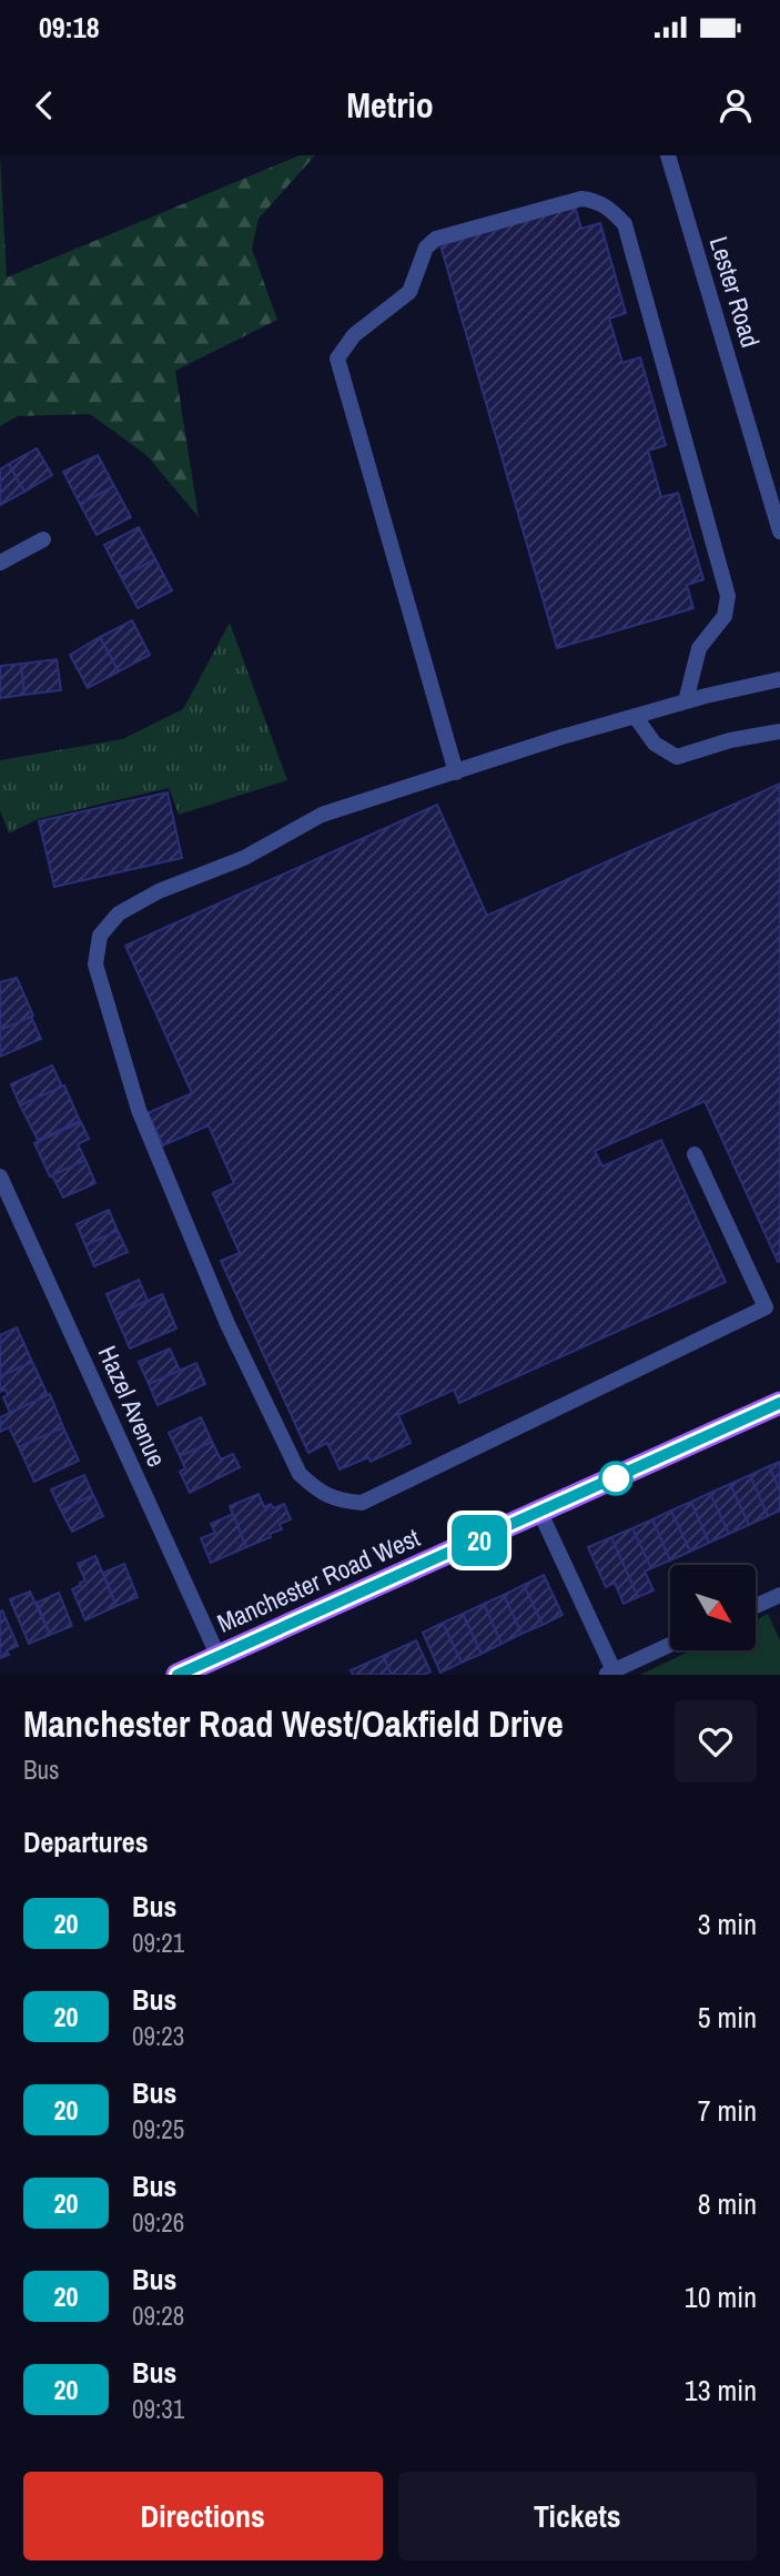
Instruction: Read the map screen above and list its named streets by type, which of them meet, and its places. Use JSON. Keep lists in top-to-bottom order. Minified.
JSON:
{"streets":{"main road":["Manchester Road West"],"street":["Lester Road","Hazel Avenue"]},"crossings":[["Hazel Avenue","Manchester Road West"]],"lines":["bus line 20"],"north":"bottom right","page":{"status":"09:18","header":"Metrio","on_map":"20","heading":[["Manchester Road West/Oakfield Drive","Bus"],"Departures"],"list":[{"mark":"20","name":"Bus","note":"09:21","value":"3 min"},{"mark":"20","name":"Bus","note":"09:23","value":"5 min"},{"mark":"20","name":"Bus","note":"09:25","value":"7 min"},{"mark":"20","name":"Bus","note":"09:26","value":"8 min"},{"mark":"20","name":"Bus","note":"09:28","value":"10 min"},{"mark":"20","name":"Bus","note":"09:31","value":"13 min"}],"buttons":["Directions","Tickets"]}}
